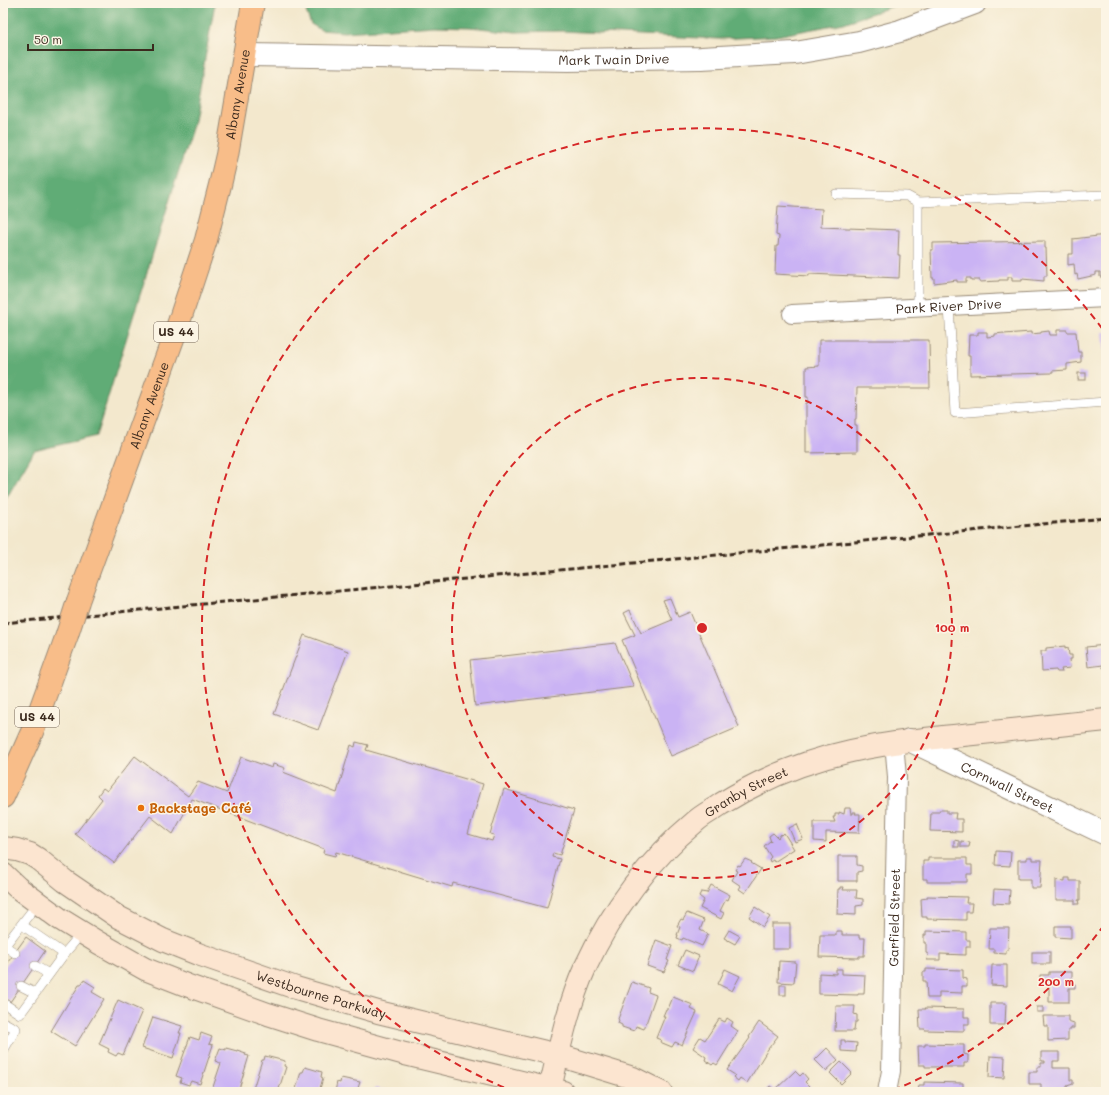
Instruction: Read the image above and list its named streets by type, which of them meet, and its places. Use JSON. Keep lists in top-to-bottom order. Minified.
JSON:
{"streets":{"highway":["Albany Avenue","US 44"],"main road":["Granby Street","Westbourne Parkway"],"street":["Mark Twain Drive","Park River Drive","Cornwall Street","Garfield Street"]},"crossings":[["Mark Twain Drive","Albany Avenue"],["Cornwall Street","Granby Street"],["Cornwall Street","Garfield Street"],["Granby Street","Garfield Street"],["Granby Street","Westbourne Parkway"]],"places":["Backstage Café"],"scale_bar":"50 m","rings":["100 m","200 m"]}
